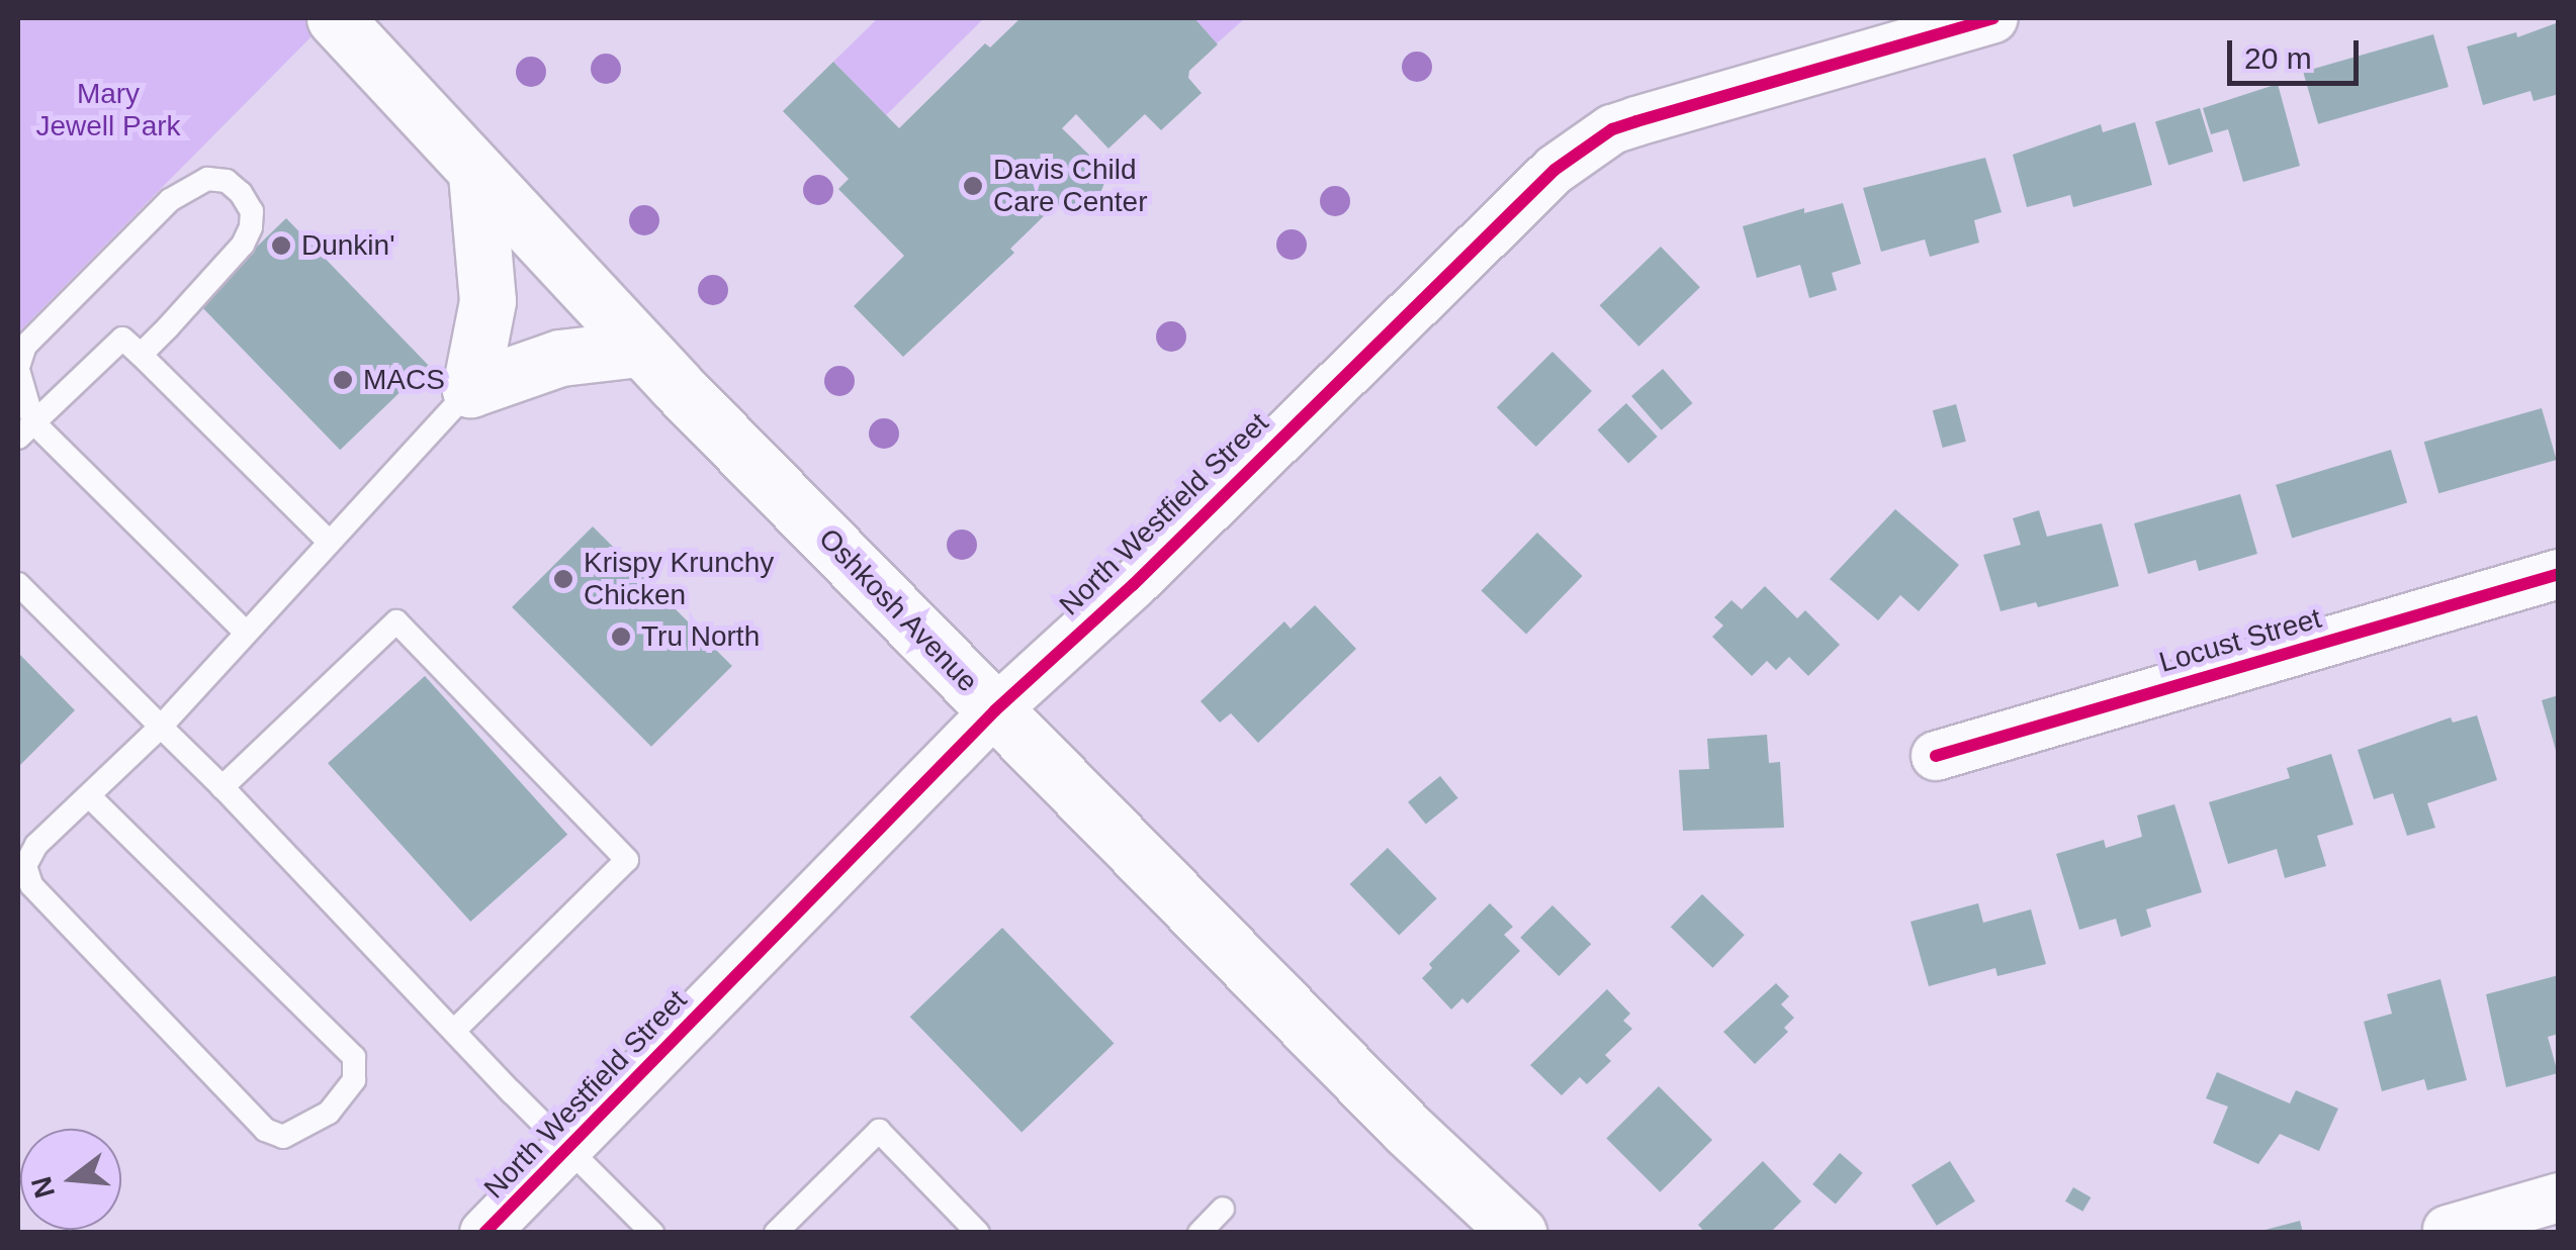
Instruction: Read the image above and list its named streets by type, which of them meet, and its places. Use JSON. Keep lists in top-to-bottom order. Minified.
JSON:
{"streets":{"main road":["Oshkosh Avenue"],"street":["North Westfield Street","Locust Street"]},"crossings":[["North Westfield Street","Oshkosh Avenue"]],"parks":["Mary Jewell Park"],"places":["Davis Child Care Center","Dunkin'","MACS","Krispy Krunchy Chicken","Tru North"],"scale_bar":"20 m","north":"left"}
